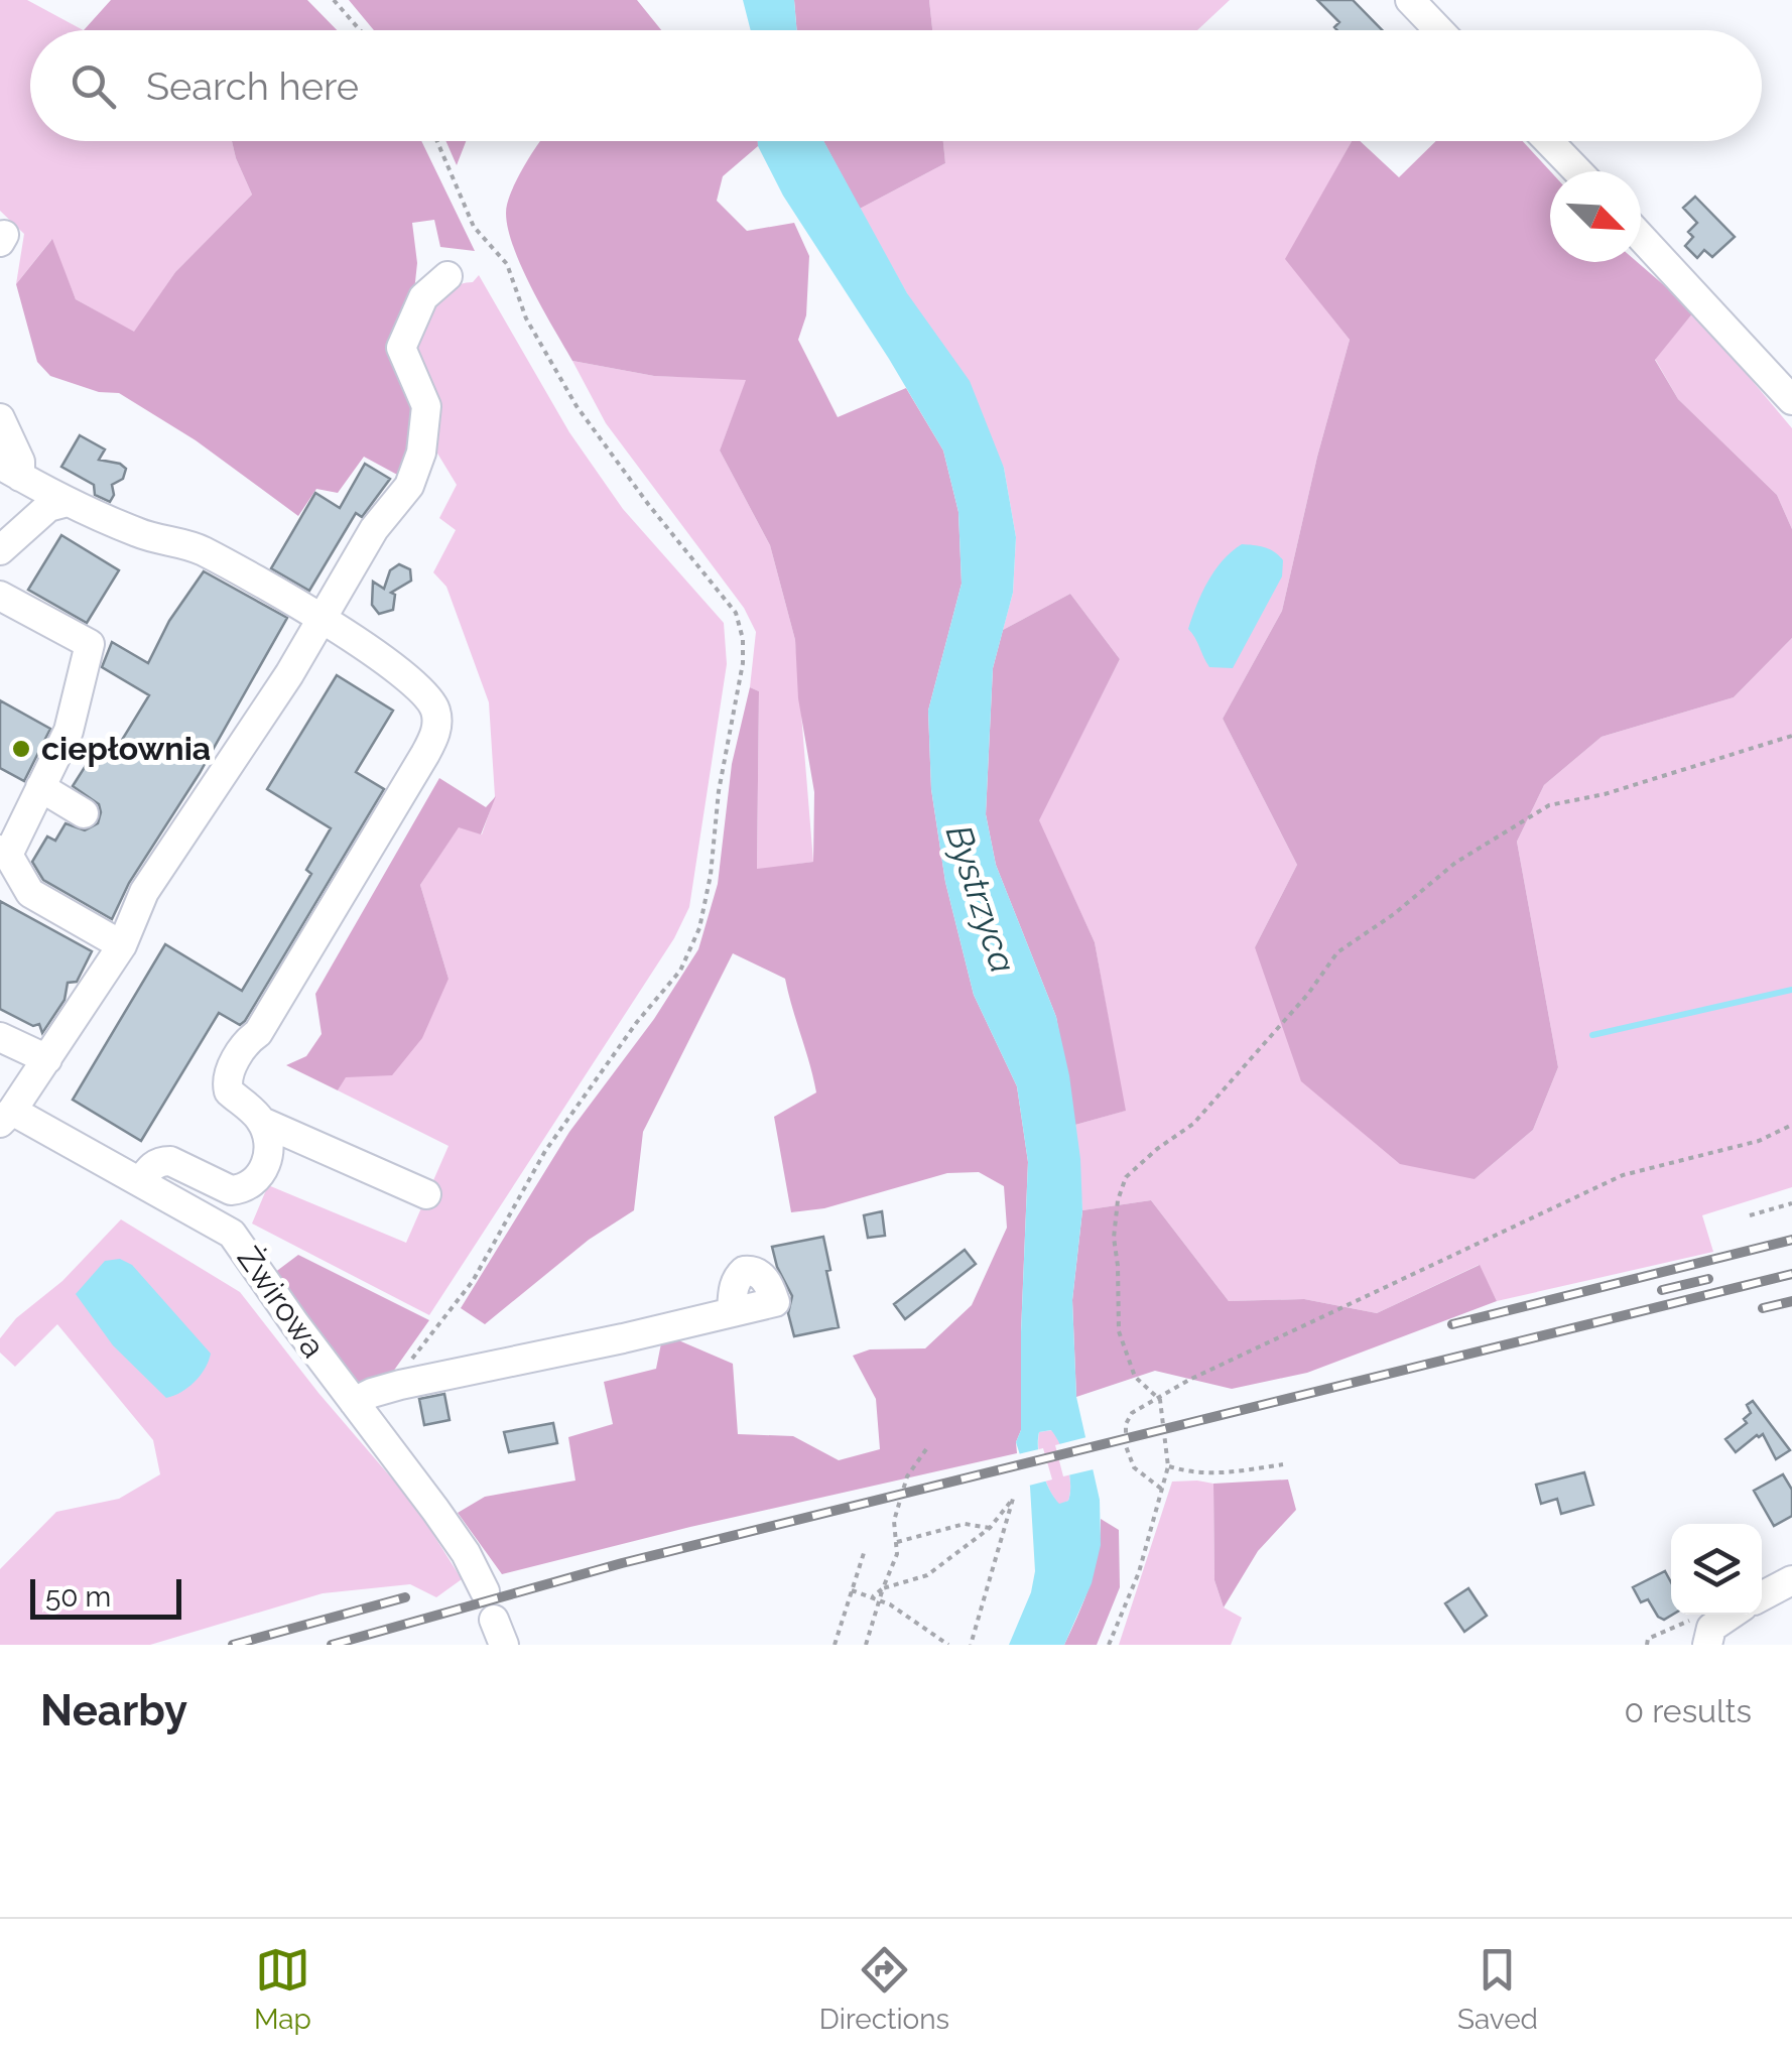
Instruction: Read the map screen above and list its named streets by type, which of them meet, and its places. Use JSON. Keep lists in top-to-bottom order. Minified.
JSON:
{"streets":{"street":["Żwirowa"]},"water":["Bystrzyca"],"places":["ciepłownia"],"scale_bar":"50 m","north":"bottom right","page":{"search":"Search here","scale":"50 m","heading":["Nearby","0 results"],"nav":["Map","Directions","Saved"]}}
